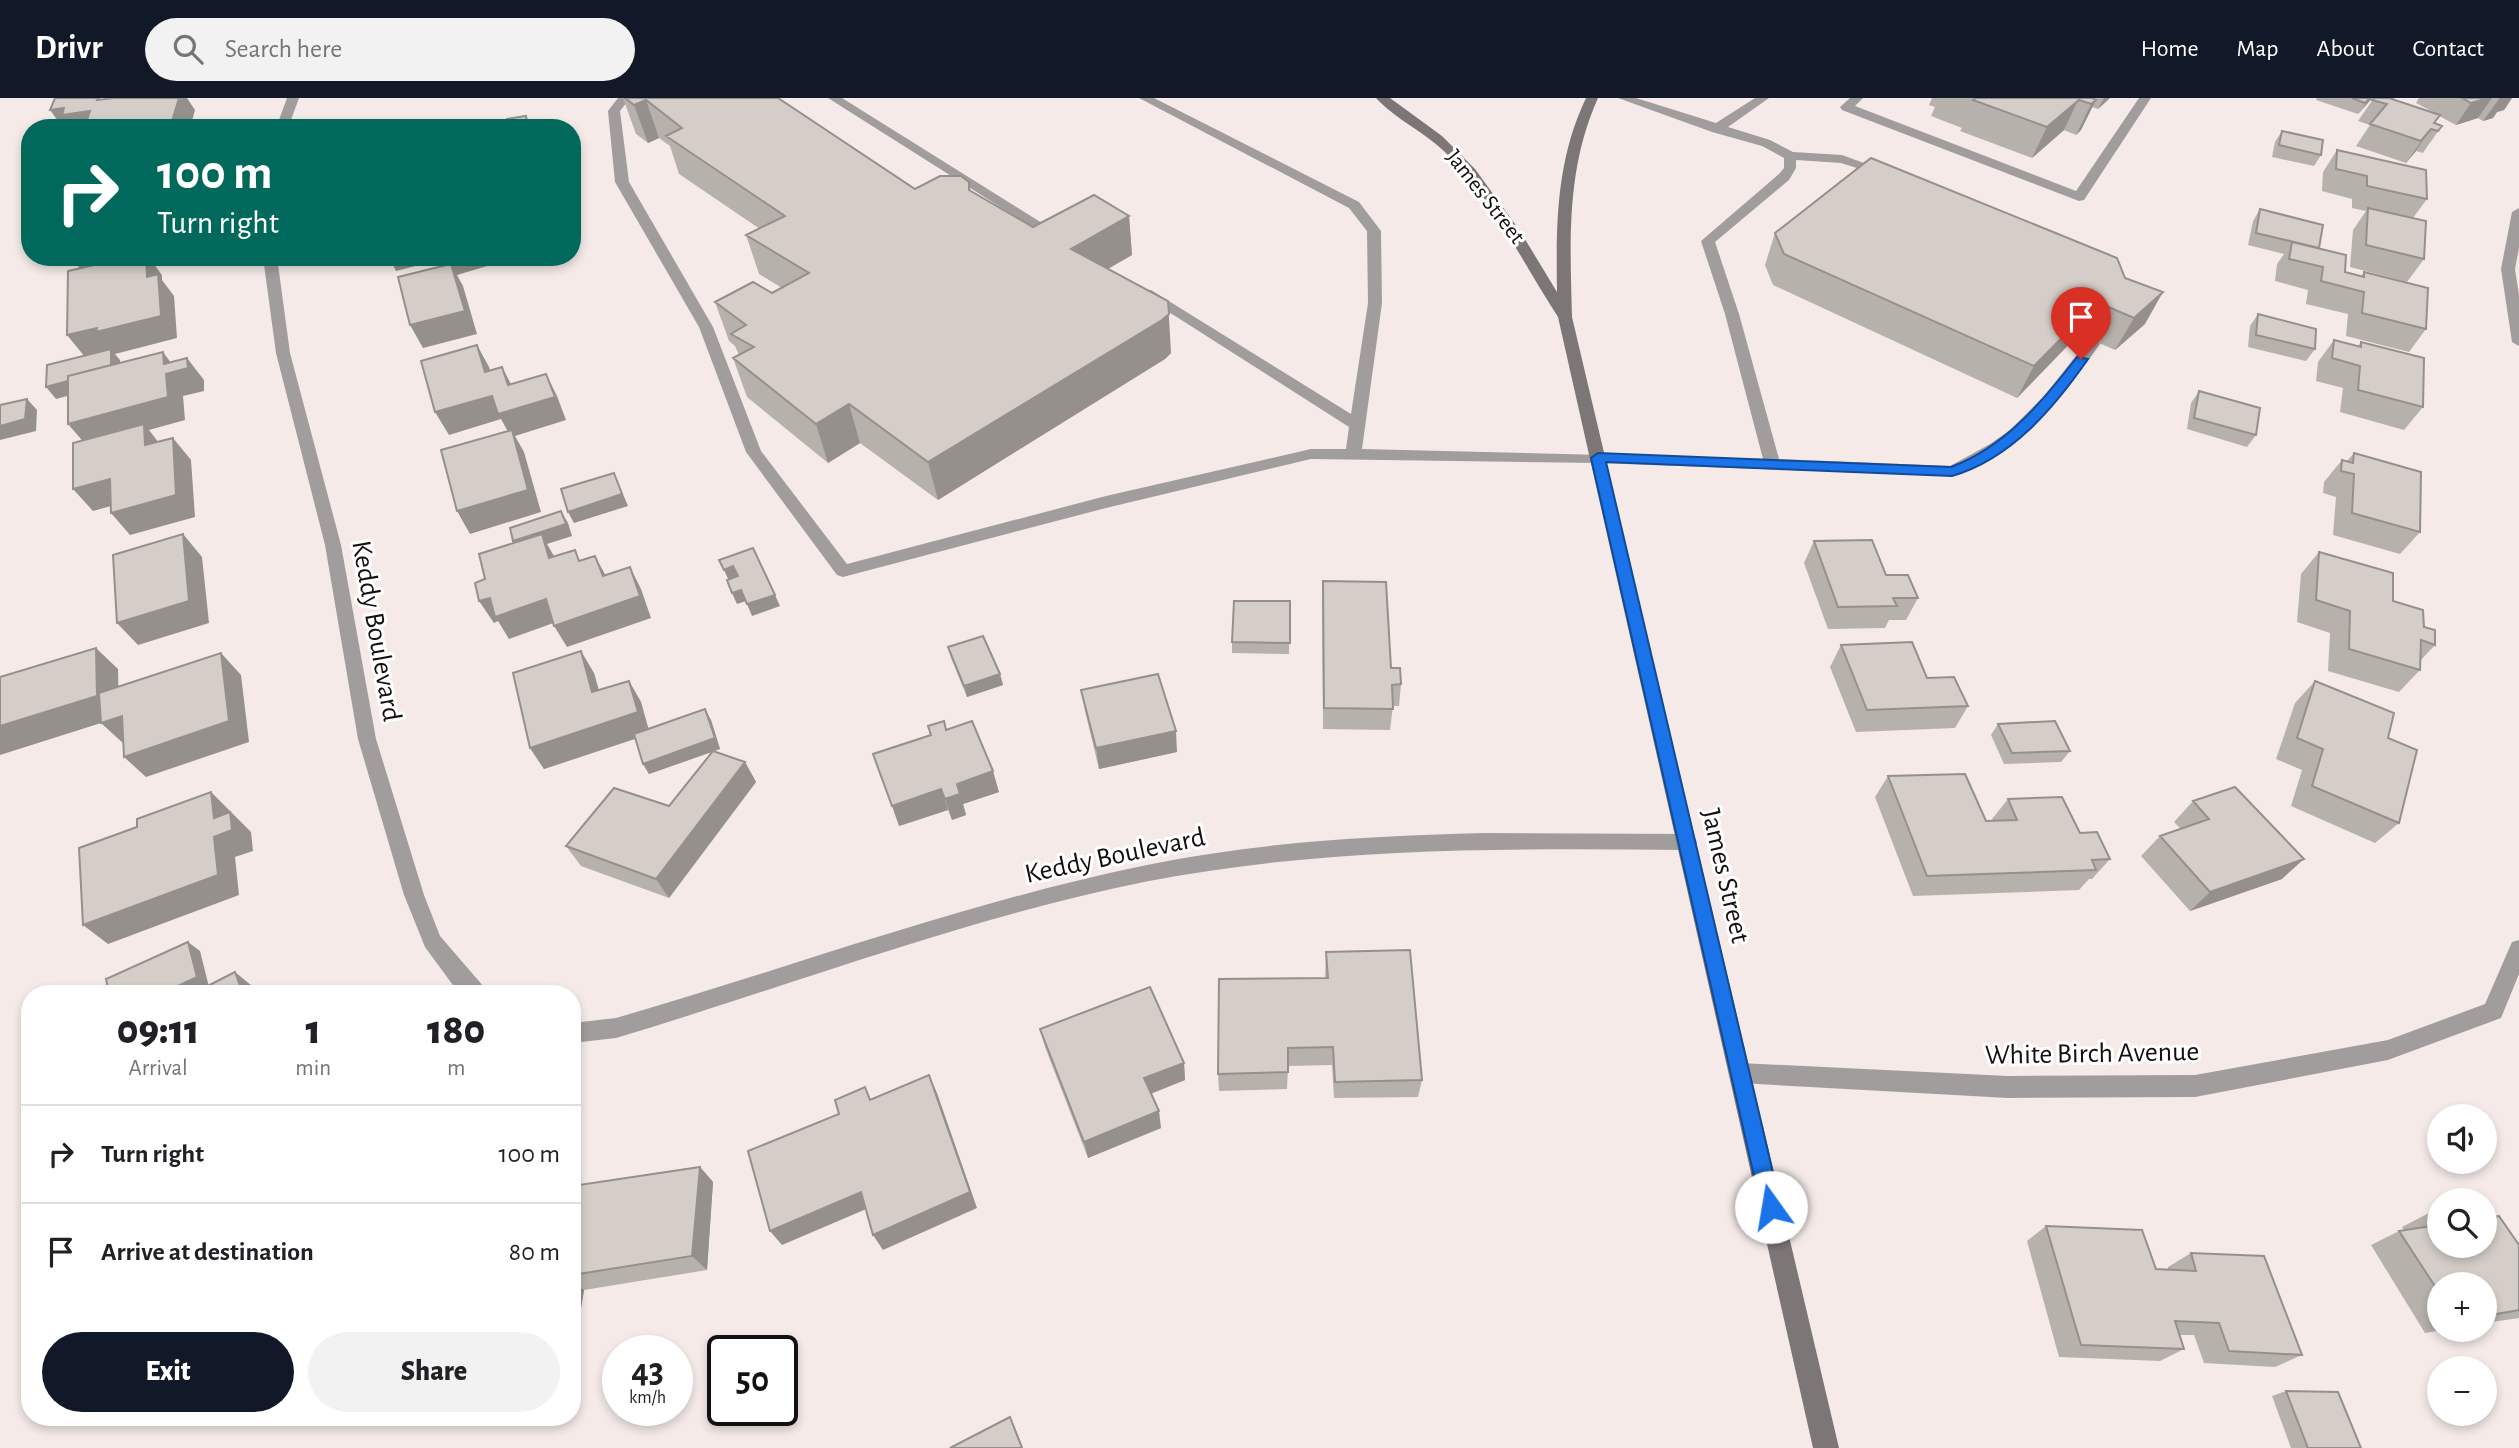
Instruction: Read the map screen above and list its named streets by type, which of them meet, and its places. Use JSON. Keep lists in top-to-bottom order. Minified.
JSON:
{"streets":{"main road":["James Street"],"street":["Keddy Boulevard","White Birch Avenue"]},"crossings":[["James Street","Keddy Boulevard"],["James Street","White Birch Avenue"]],"page":{"header":"Drivr","search":"Search here","nav":["Home","Map","About","Contact"],"turn":["100 m","Turn right"],"eta":["09:11","Arrival","1","min","180","m"],"map_buttons":["+","−"],"list":[{"name":"Turn right","value":"100 m"},{"name":"Arrive at destination","value":"80 m"}],"buttons":["Exit","Share"],"speed":"43 km/h","limit":"50"}}
